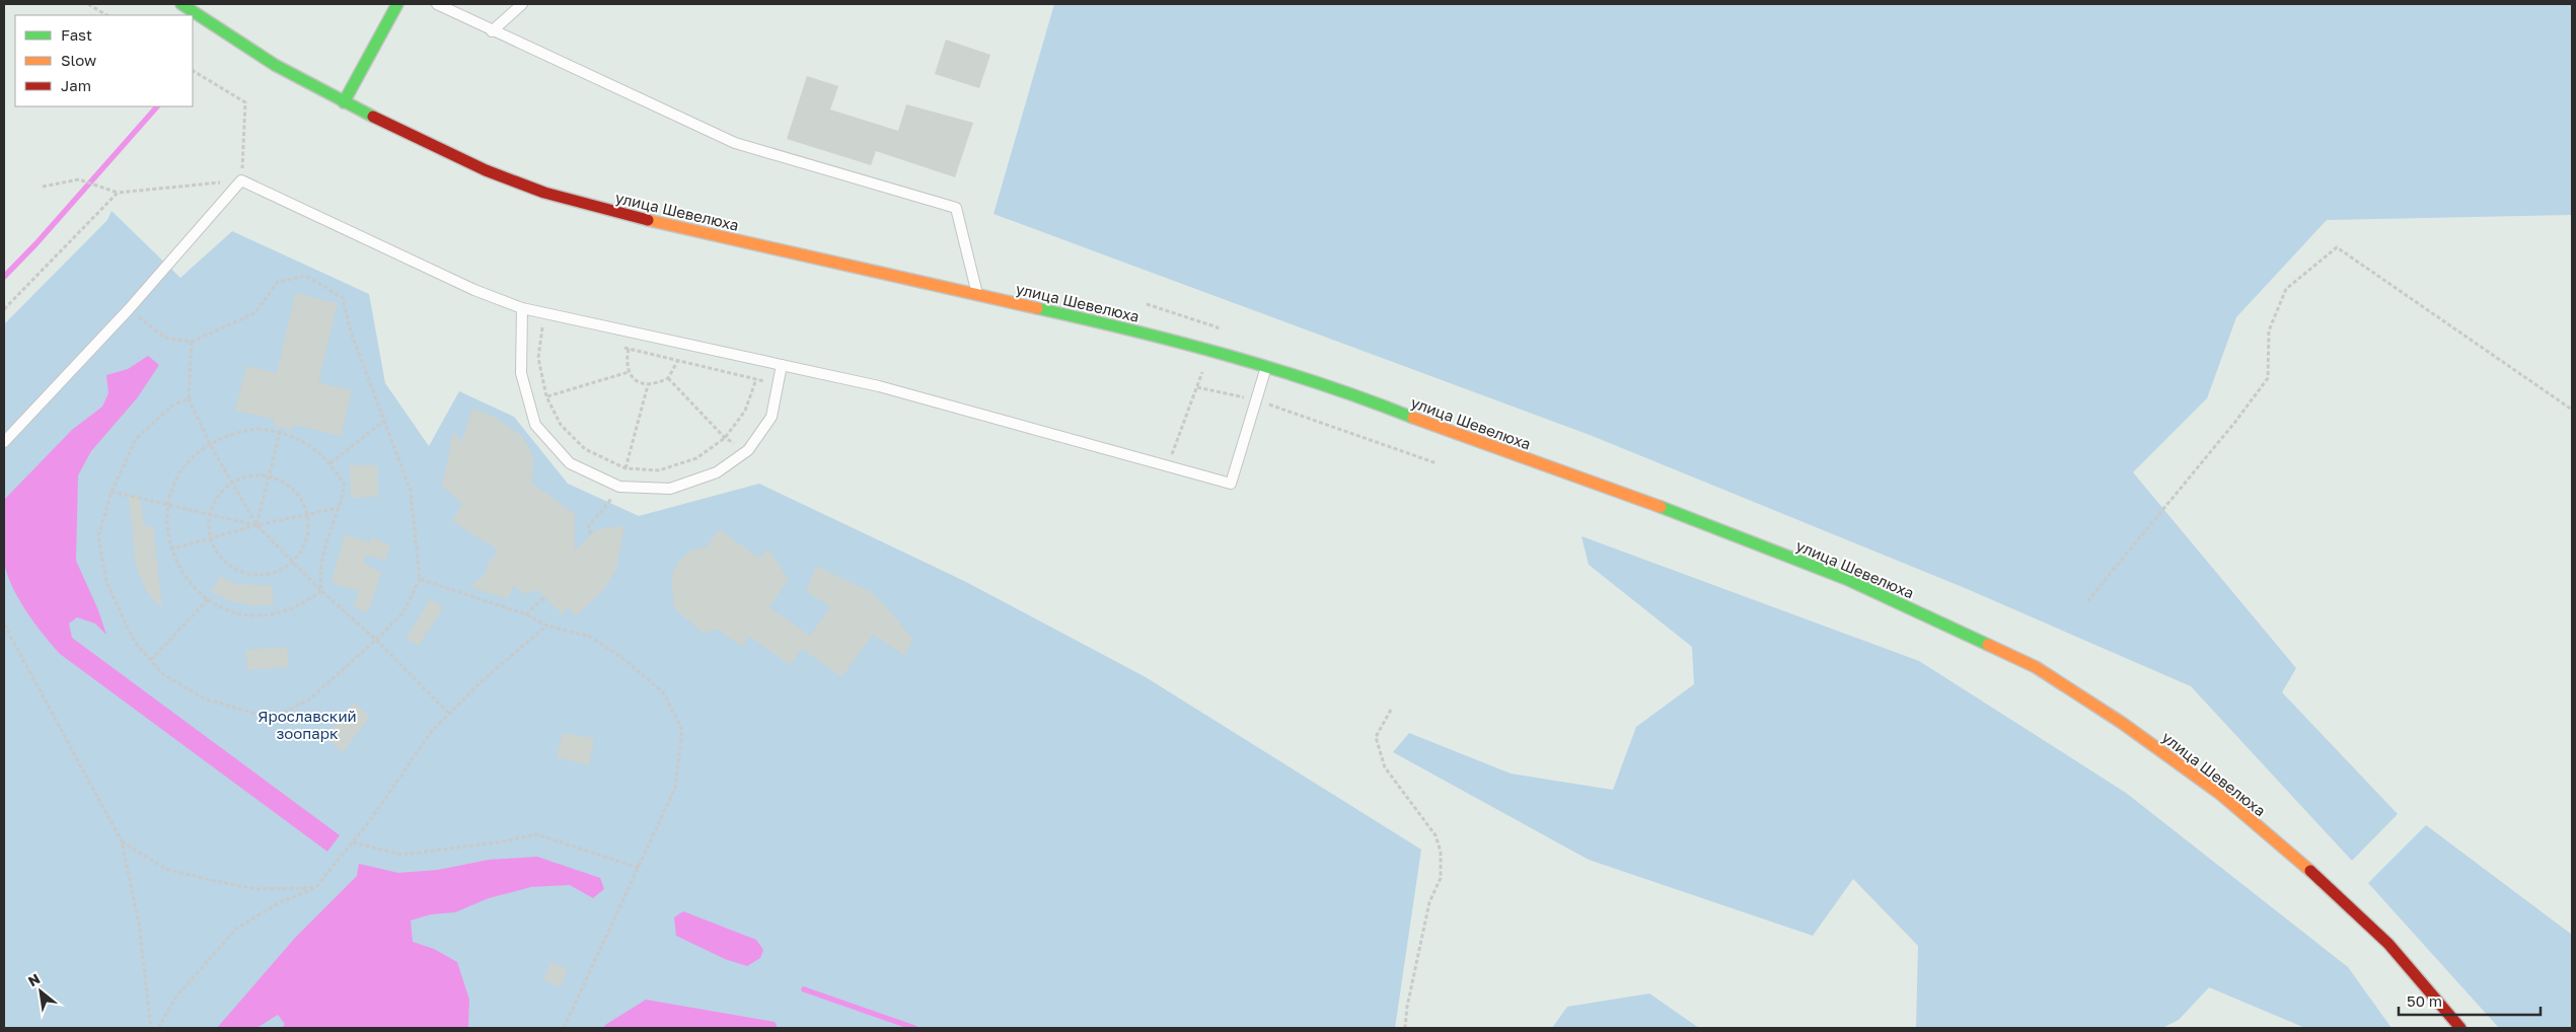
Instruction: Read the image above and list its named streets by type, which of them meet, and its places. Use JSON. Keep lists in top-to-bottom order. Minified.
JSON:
{"streets":{"main road":["улица Шевелюха"]},"parks":["Ярославский зоопарк"],"legend":["Fast","Slow","Jam"],"scale_bar":"50 m","north":"top left"}
